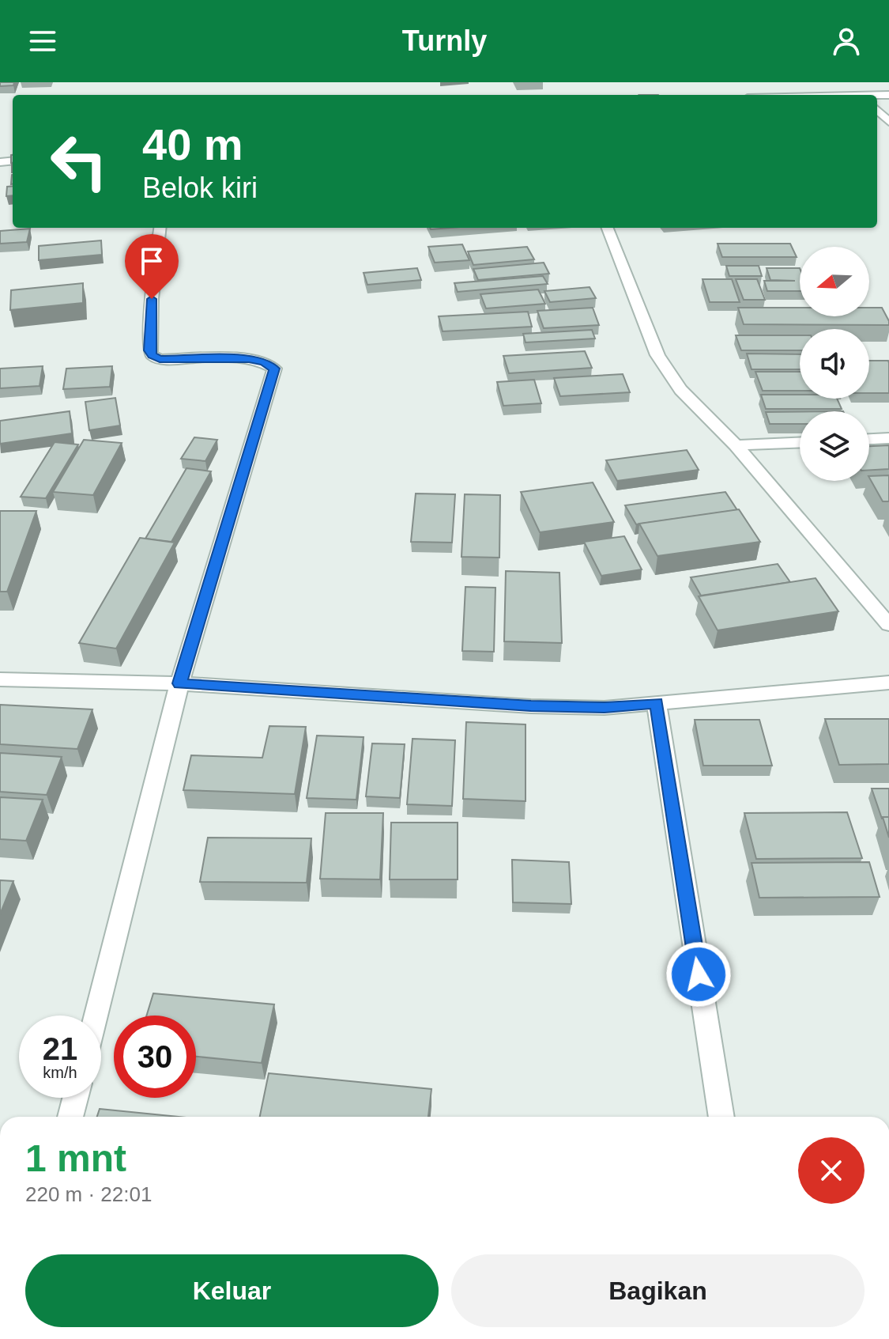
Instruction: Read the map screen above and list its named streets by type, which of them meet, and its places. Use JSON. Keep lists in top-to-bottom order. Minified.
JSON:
{"north":"left","page":{"header":"Turnly","turn":["40 m","Belok kiri"],"speed":"21 km/h","limit":"30","heading":["1 mnt","220 m · 22:01"],"buttons":["Keluar","Bagikan"]}}
